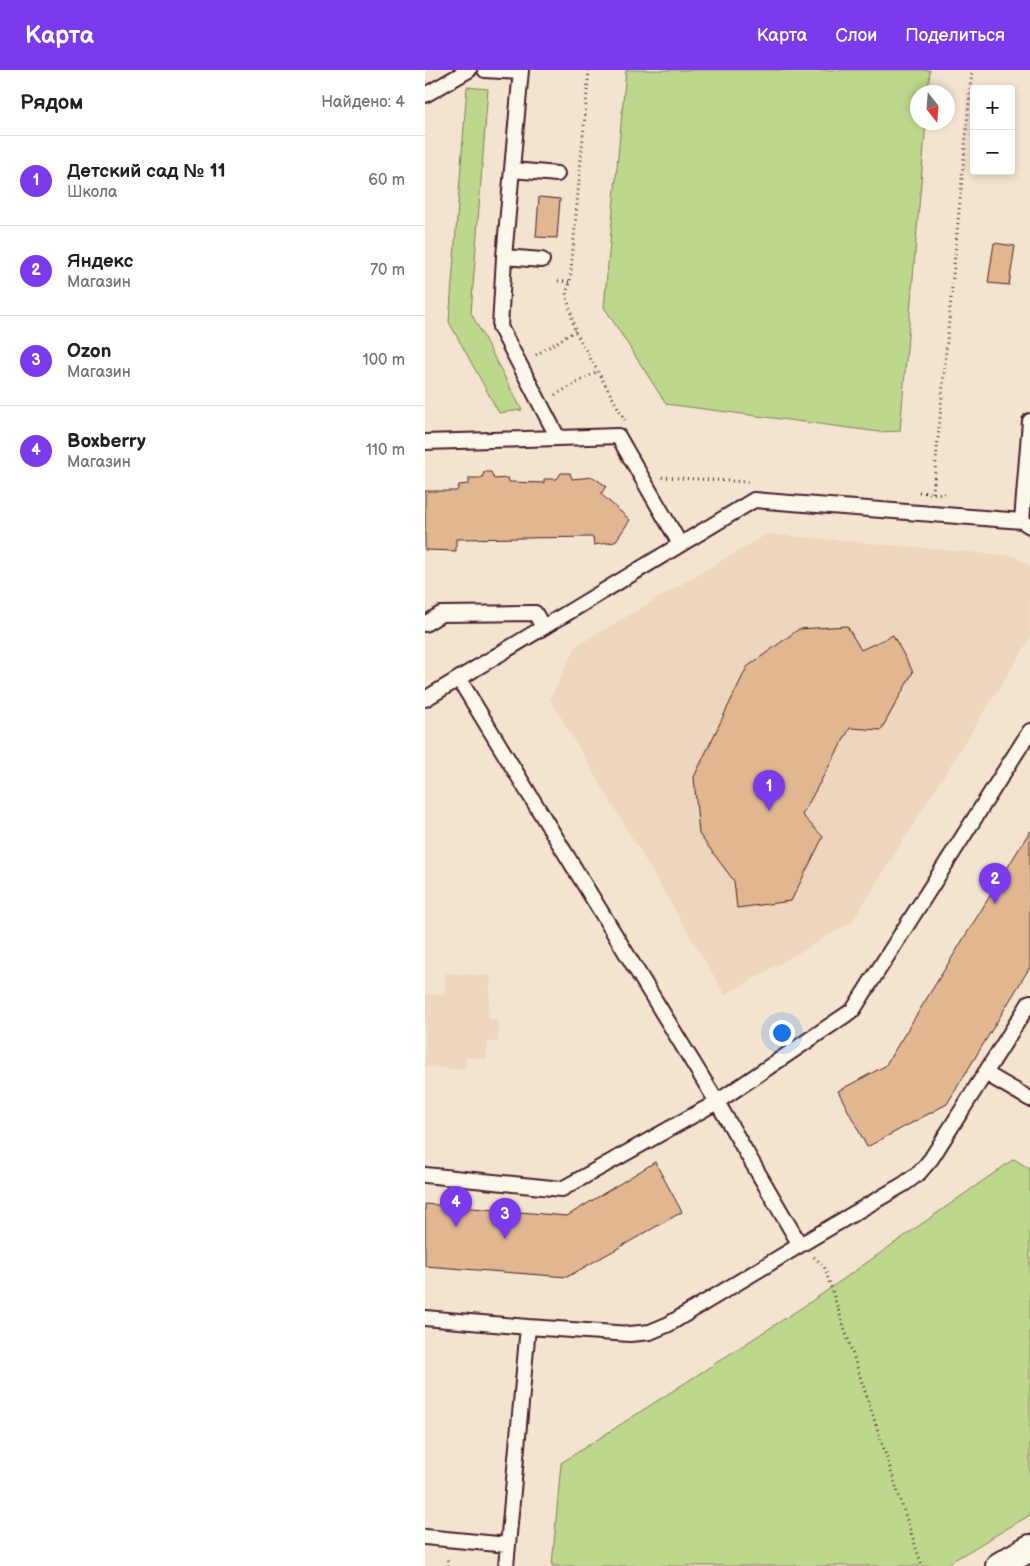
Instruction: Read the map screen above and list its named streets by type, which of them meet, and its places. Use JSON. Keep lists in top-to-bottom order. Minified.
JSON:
{"north":"bottom","page":{"header":"Карта","nav":["Карта","Слои","Поделиться"],"heading":["Рядом","Найдено: 4"],"map_buttons":["+","−"],"list":[{"mark":"1","name":"Детский сад № 11","note":"Школа","value":"60 m"},{"mark":"2","name":"Яндекс","note":"Магазин","value":"70 m"},{"mark":"3","name":"Ozon","note":"Магазин","value":"100 m"},{"mark":"4","name":"Boxberry","note":"Магазин","value":"110 m"}],"pins":["1","2","4","3"]}}
